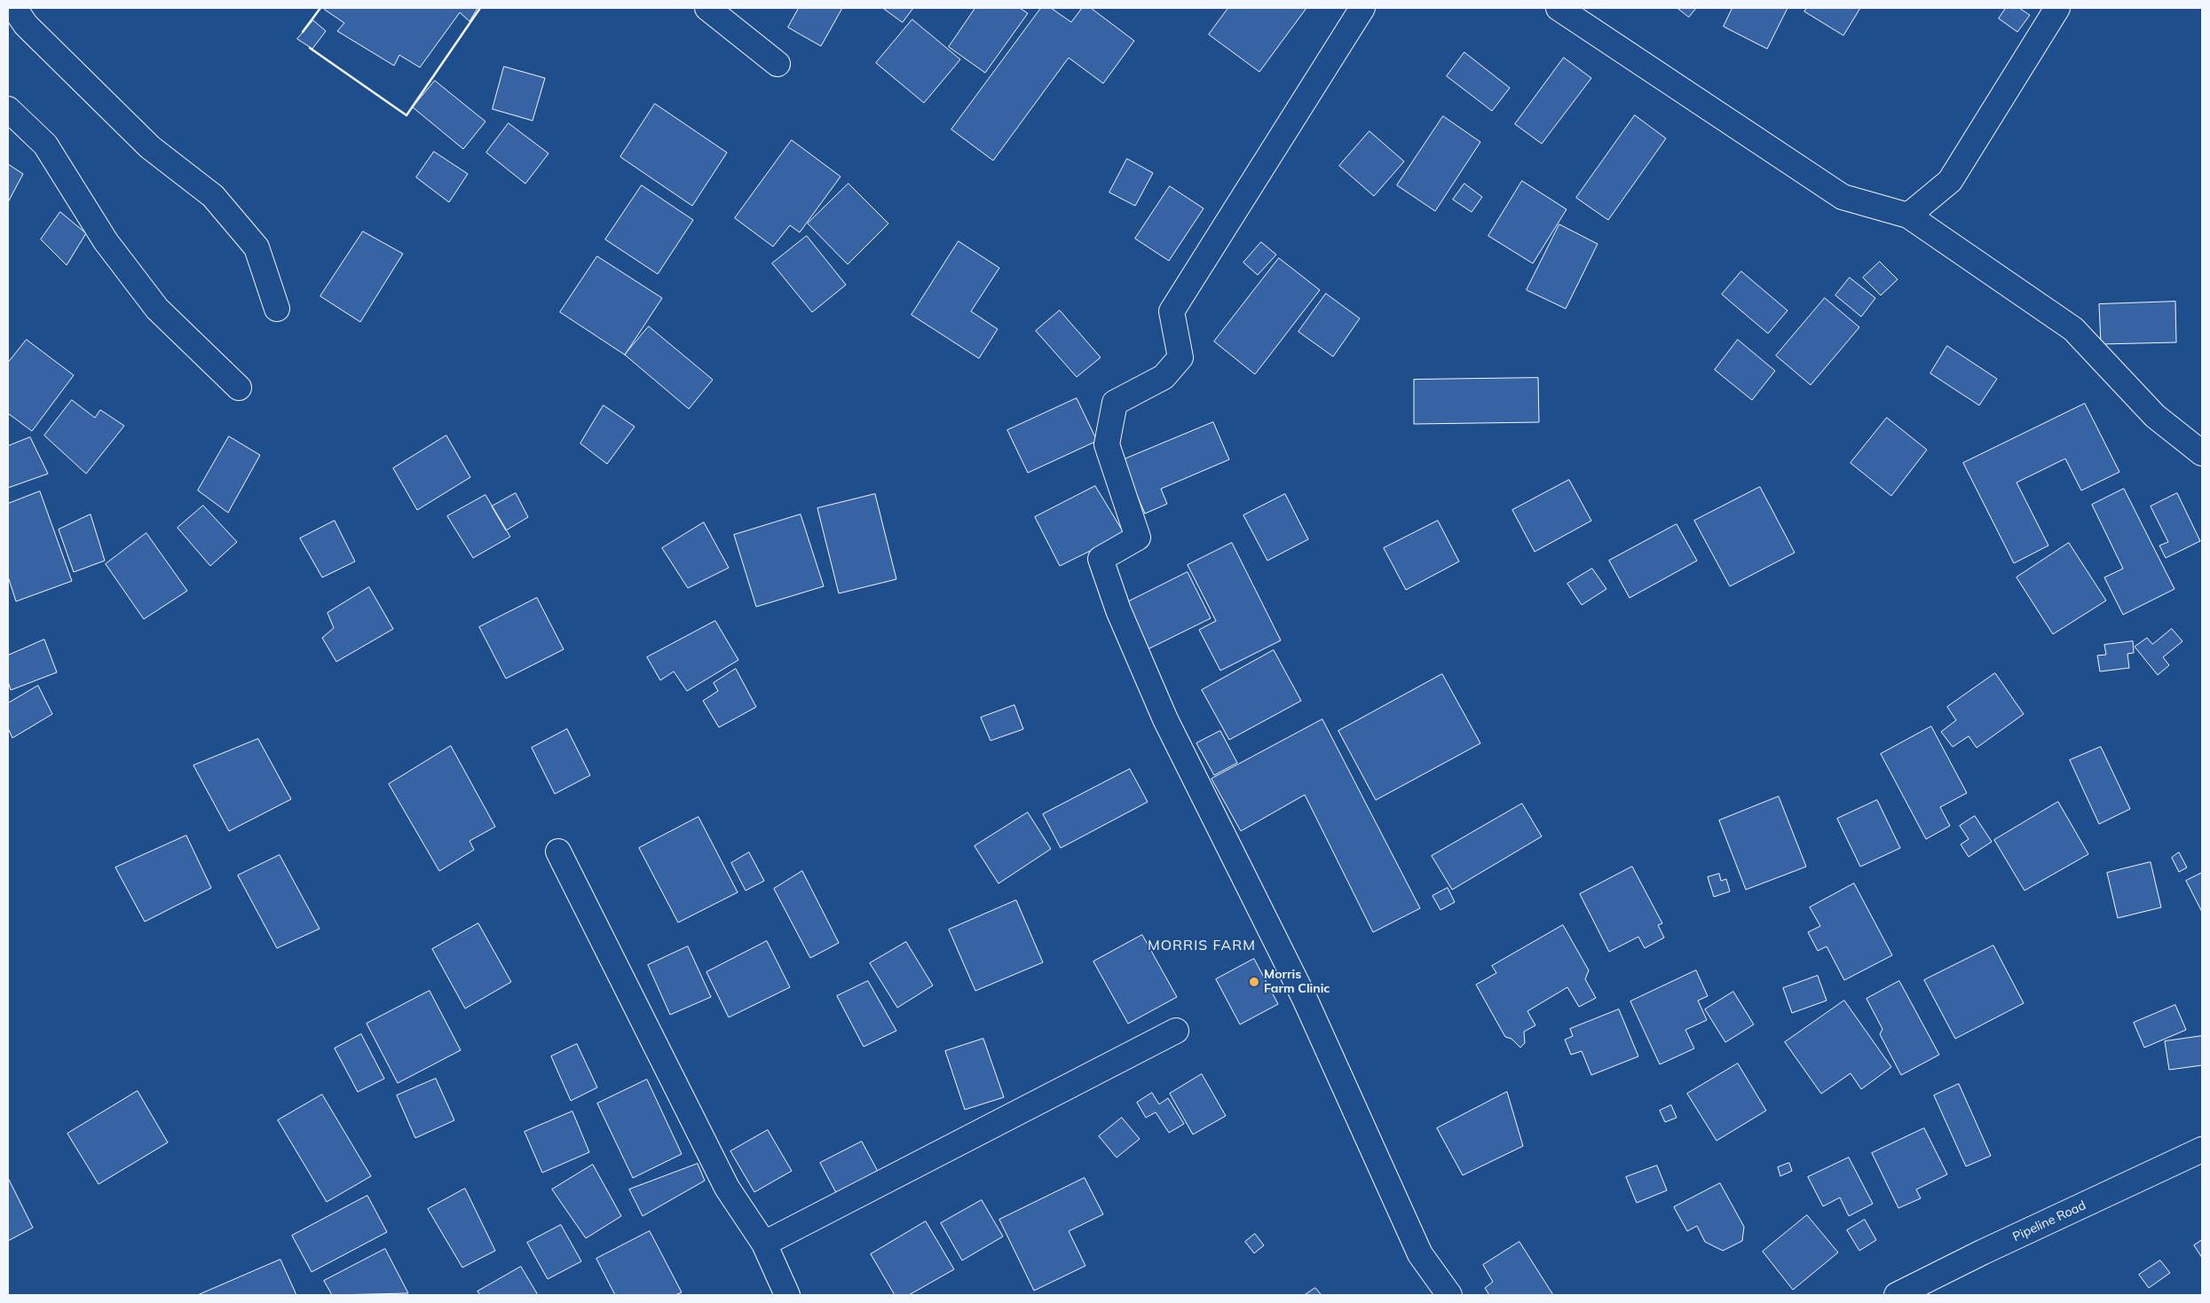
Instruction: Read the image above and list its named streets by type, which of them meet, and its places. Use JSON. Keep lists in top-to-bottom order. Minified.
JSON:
{"streets":{"street":["Pipeline Road"]},"districts":["MORRIS FARM"],"places":["Morris Farm Clinic"]}
